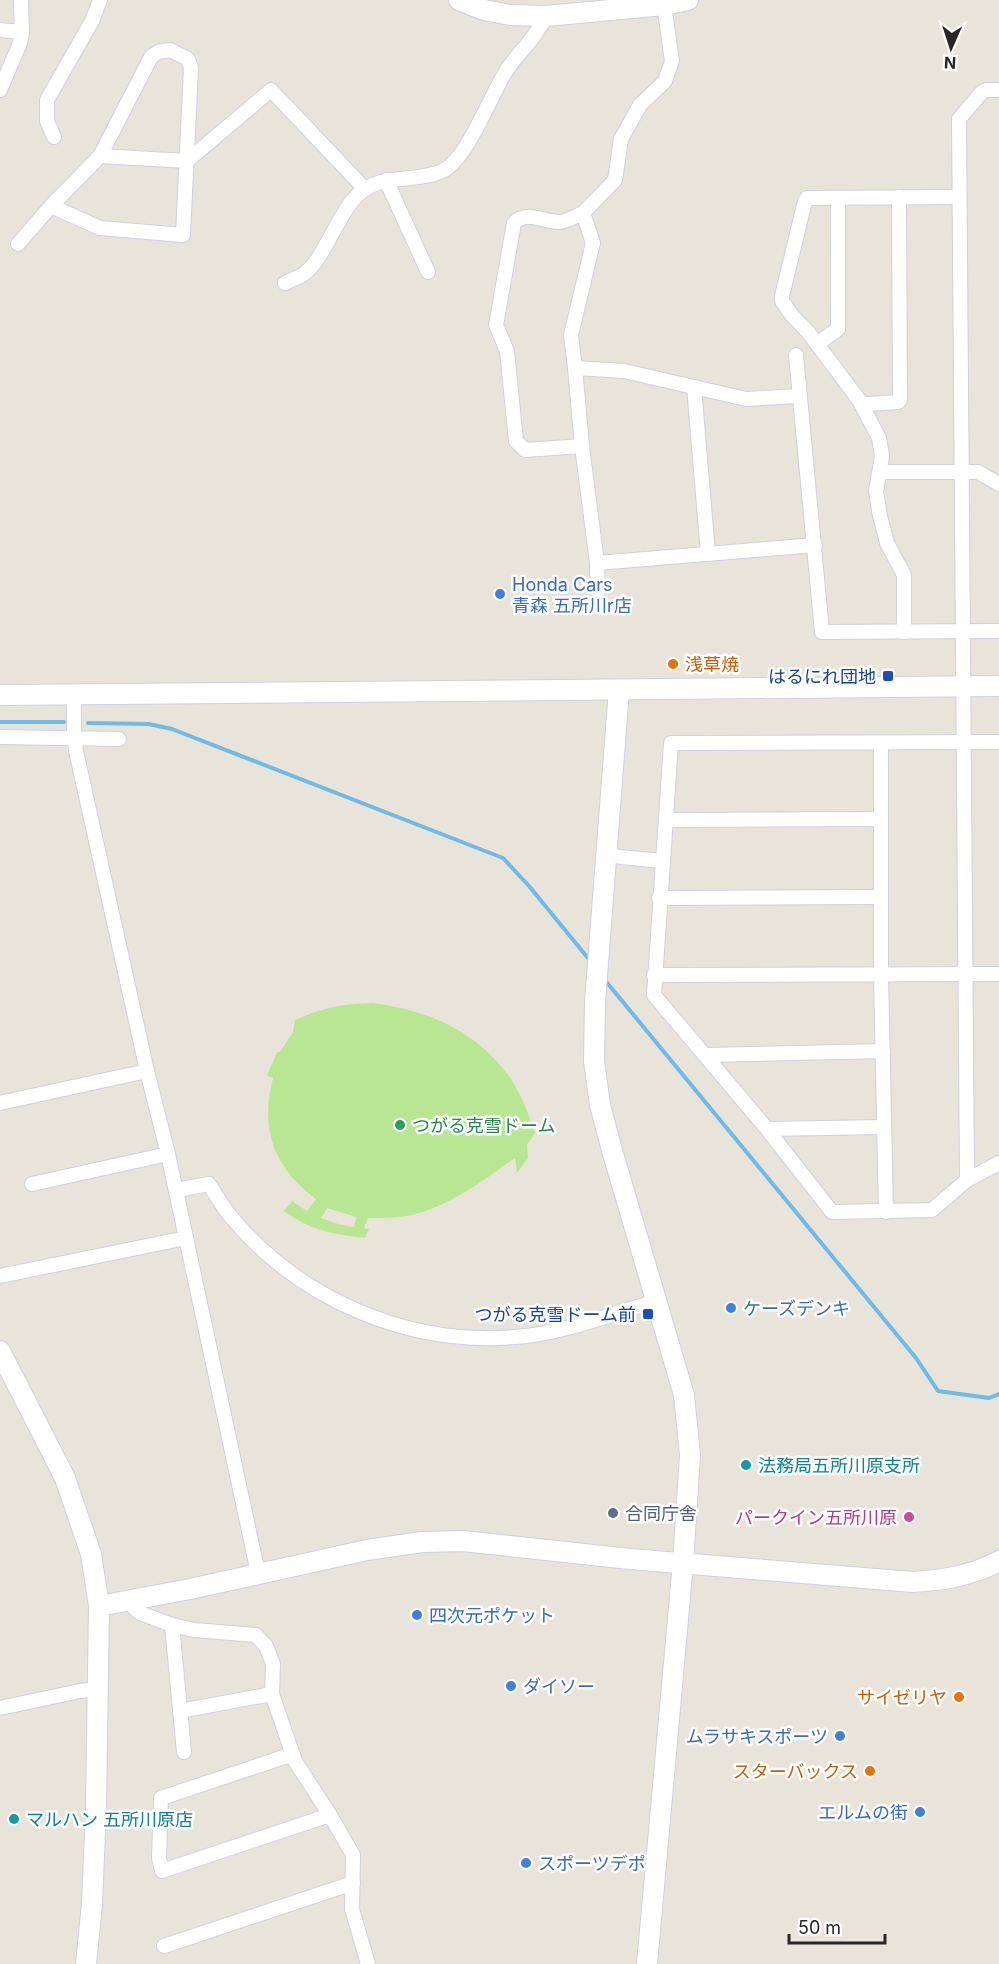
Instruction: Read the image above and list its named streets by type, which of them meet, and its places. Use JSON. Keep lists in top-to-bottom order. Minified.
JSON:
{"places":{"other":["Honda Cars 青森 五所川r店","浅草焼","つがる克雪ドーム","ケーズデンキ","法務局五所川原支所","合同庁舎","パークイン五所川原","四次元ポケット","ダイソー","サイゼリヤ","ムラサキスポーツ","スターバックス","エルムの街","マルハン 五所川原店","スポーツデポ"],"transit":["はるにれ団地","つがる克雪ドーム前"]},"scale_bar":"50 m","north":"bottom"}
